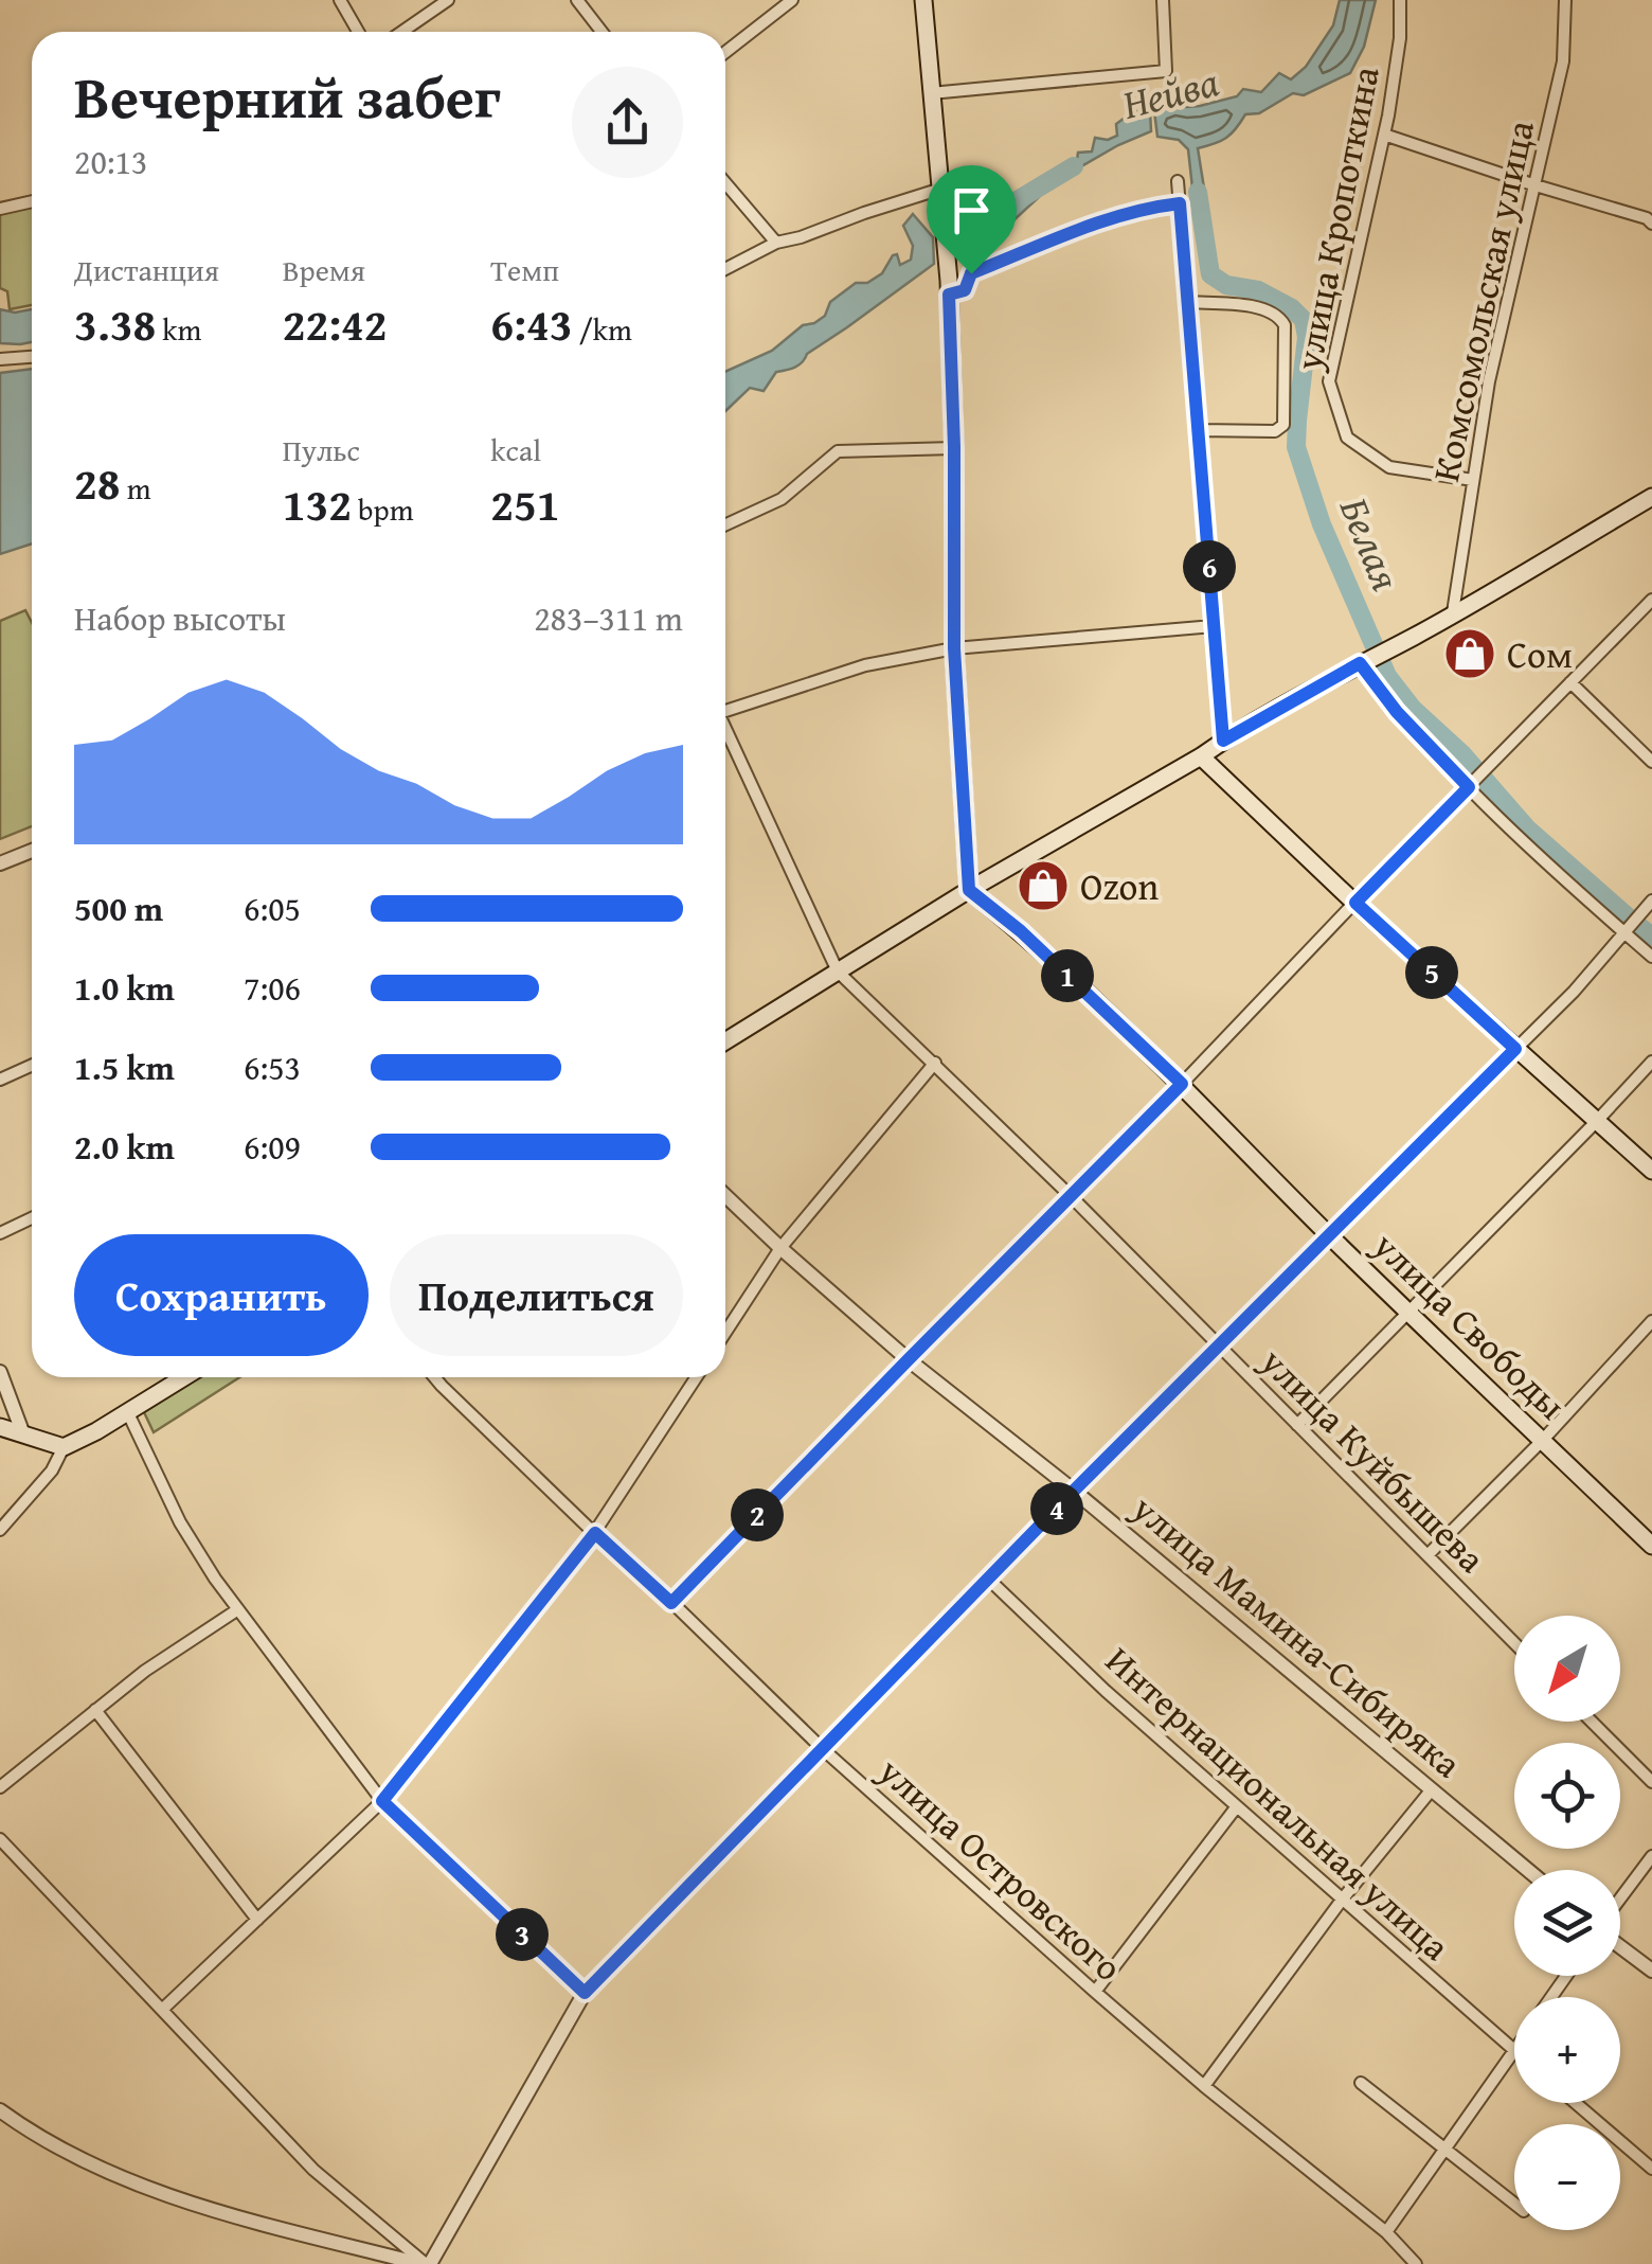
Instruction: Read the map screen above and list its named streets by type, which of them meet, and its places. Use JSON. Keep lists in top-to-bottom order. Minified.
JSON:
{"streets":{"main road":["улица Свободы"],"street":["улица Кропоткина","Комсомольская улица","улица Куйбышева","улица Мамина-Сибиряка","Интернациональная улица","улица Островского"]},"crossings":[["улица Кропоткина","Комсомольская улица"]],"water":["Нейва","Белая"],"places":{"shop":["Сом","Ozon"]},"north":"bottom left","page":{"heading":["Вечерний забег","20:13"],"stats":[["Дистанция","3.38 km"],["Время","22:42"],["Темп","6:43 /km"],["28 m"],["Пульс","132 bpm"],["kcal","251"]],"pins":["6","5","1","4","2","3"],"chart":["Набор высоты","283–311 m"],"list":[{"name":"500 m","note":"6:05"},{"name":"1.0 km","note":"7:06"},{"name":"1.5 km","note":"6:53"},{"name":"2.0 km","note":"6:09"}],"buttons":["Сохранить","Поделиться"],"map_buttons":["+","−"]}}
